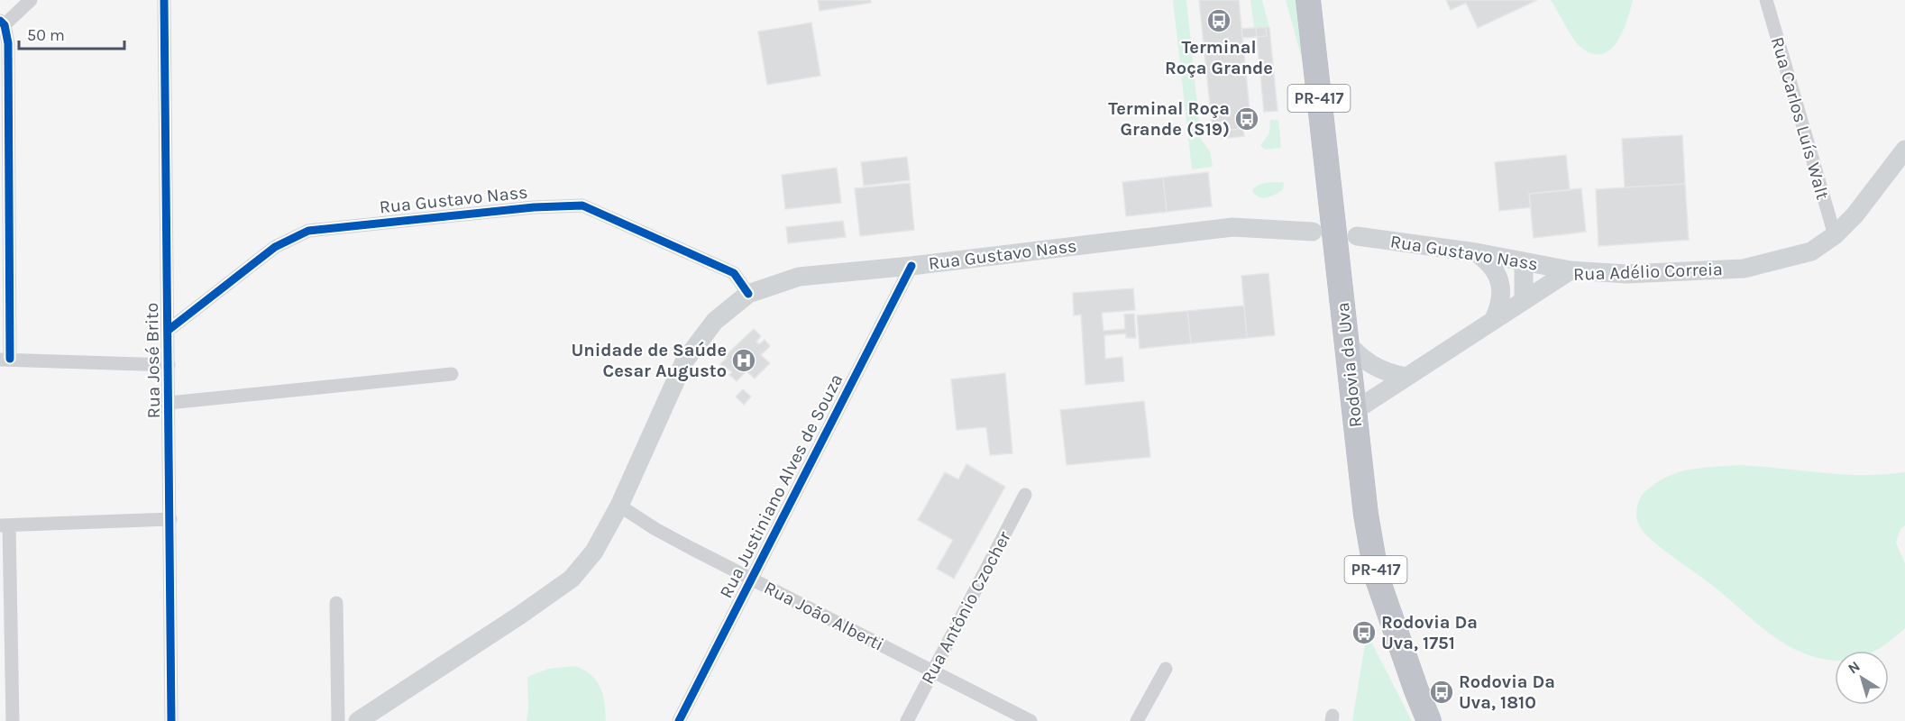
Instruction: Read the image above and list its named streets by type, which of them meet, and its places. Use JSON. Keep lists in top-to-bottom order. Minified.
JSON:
{"streets":{"highway":["PR-417","Rodovia da Uva"],"main road":["Rua Gustavo Nass","Rua Adélio Correia"],"street":["Rua Carlos Luís Walt","Rua José Brito","Rua Justiniano Alves de Souza","Rua Antônio Czocher","Rua João Alberti"]},"crossings":[["Rua Carlos Luís Walt","Rua Adélio Correia"],["Rua Gustavo Nass","Rua Adélio Correia"],["Rua Gustavo Nass","Rua José Brito"],["Rua Gustavo Nass","Rua Justiniano Alves de Souza"],["Rua Adélio Correia","Rodovia da Uva"],["Rua Justiniano Alves de Souza","Rua João Alberti"],["Rua Antônio Czocher","Rua João Alberti"]],"places":{"bus stop":["Terminal Roça Grande","Terminal Roça Grande (S19)","Rodovia Da Uva, 1751","Rodovia Da Uva, 1810"],"hospital":["Unidade de Saúde Cesar Augusto"]},"scale_bar":"50 m","north":"top left"}
